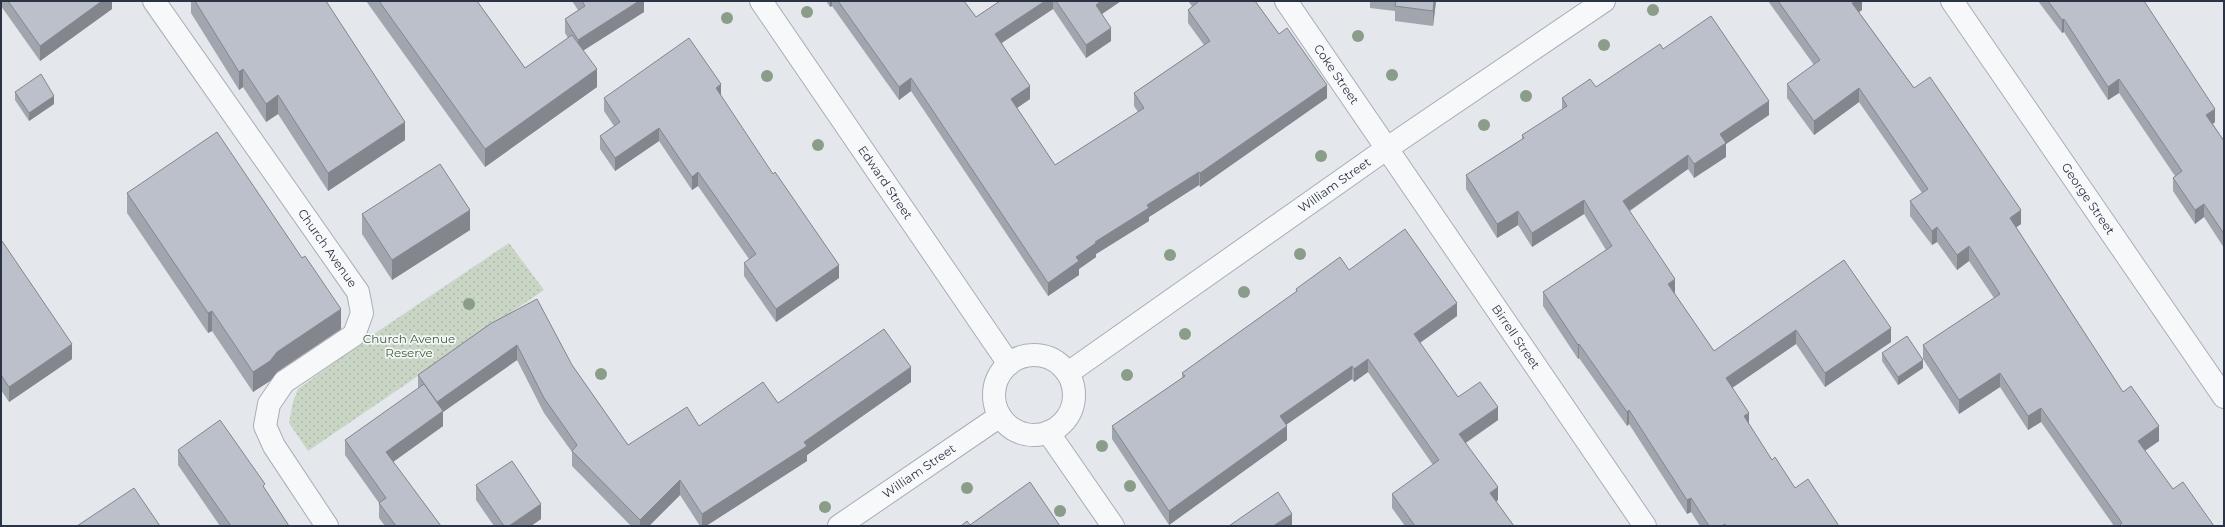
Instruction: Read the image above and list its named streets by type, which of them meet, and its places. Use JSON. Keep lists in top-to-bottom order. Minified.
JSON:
{"streets":{"street":["Coke Street","Edward Street","William Street","George Street","Church Avenue","Birrell Street"]},"crossings":[["Coke Street","William Street"],["Coke Street","Birrell Street"],["Edward Street","William Street"],["William Street","Birrell Street"]],"parks":["Church Avenue Reserve"]}
